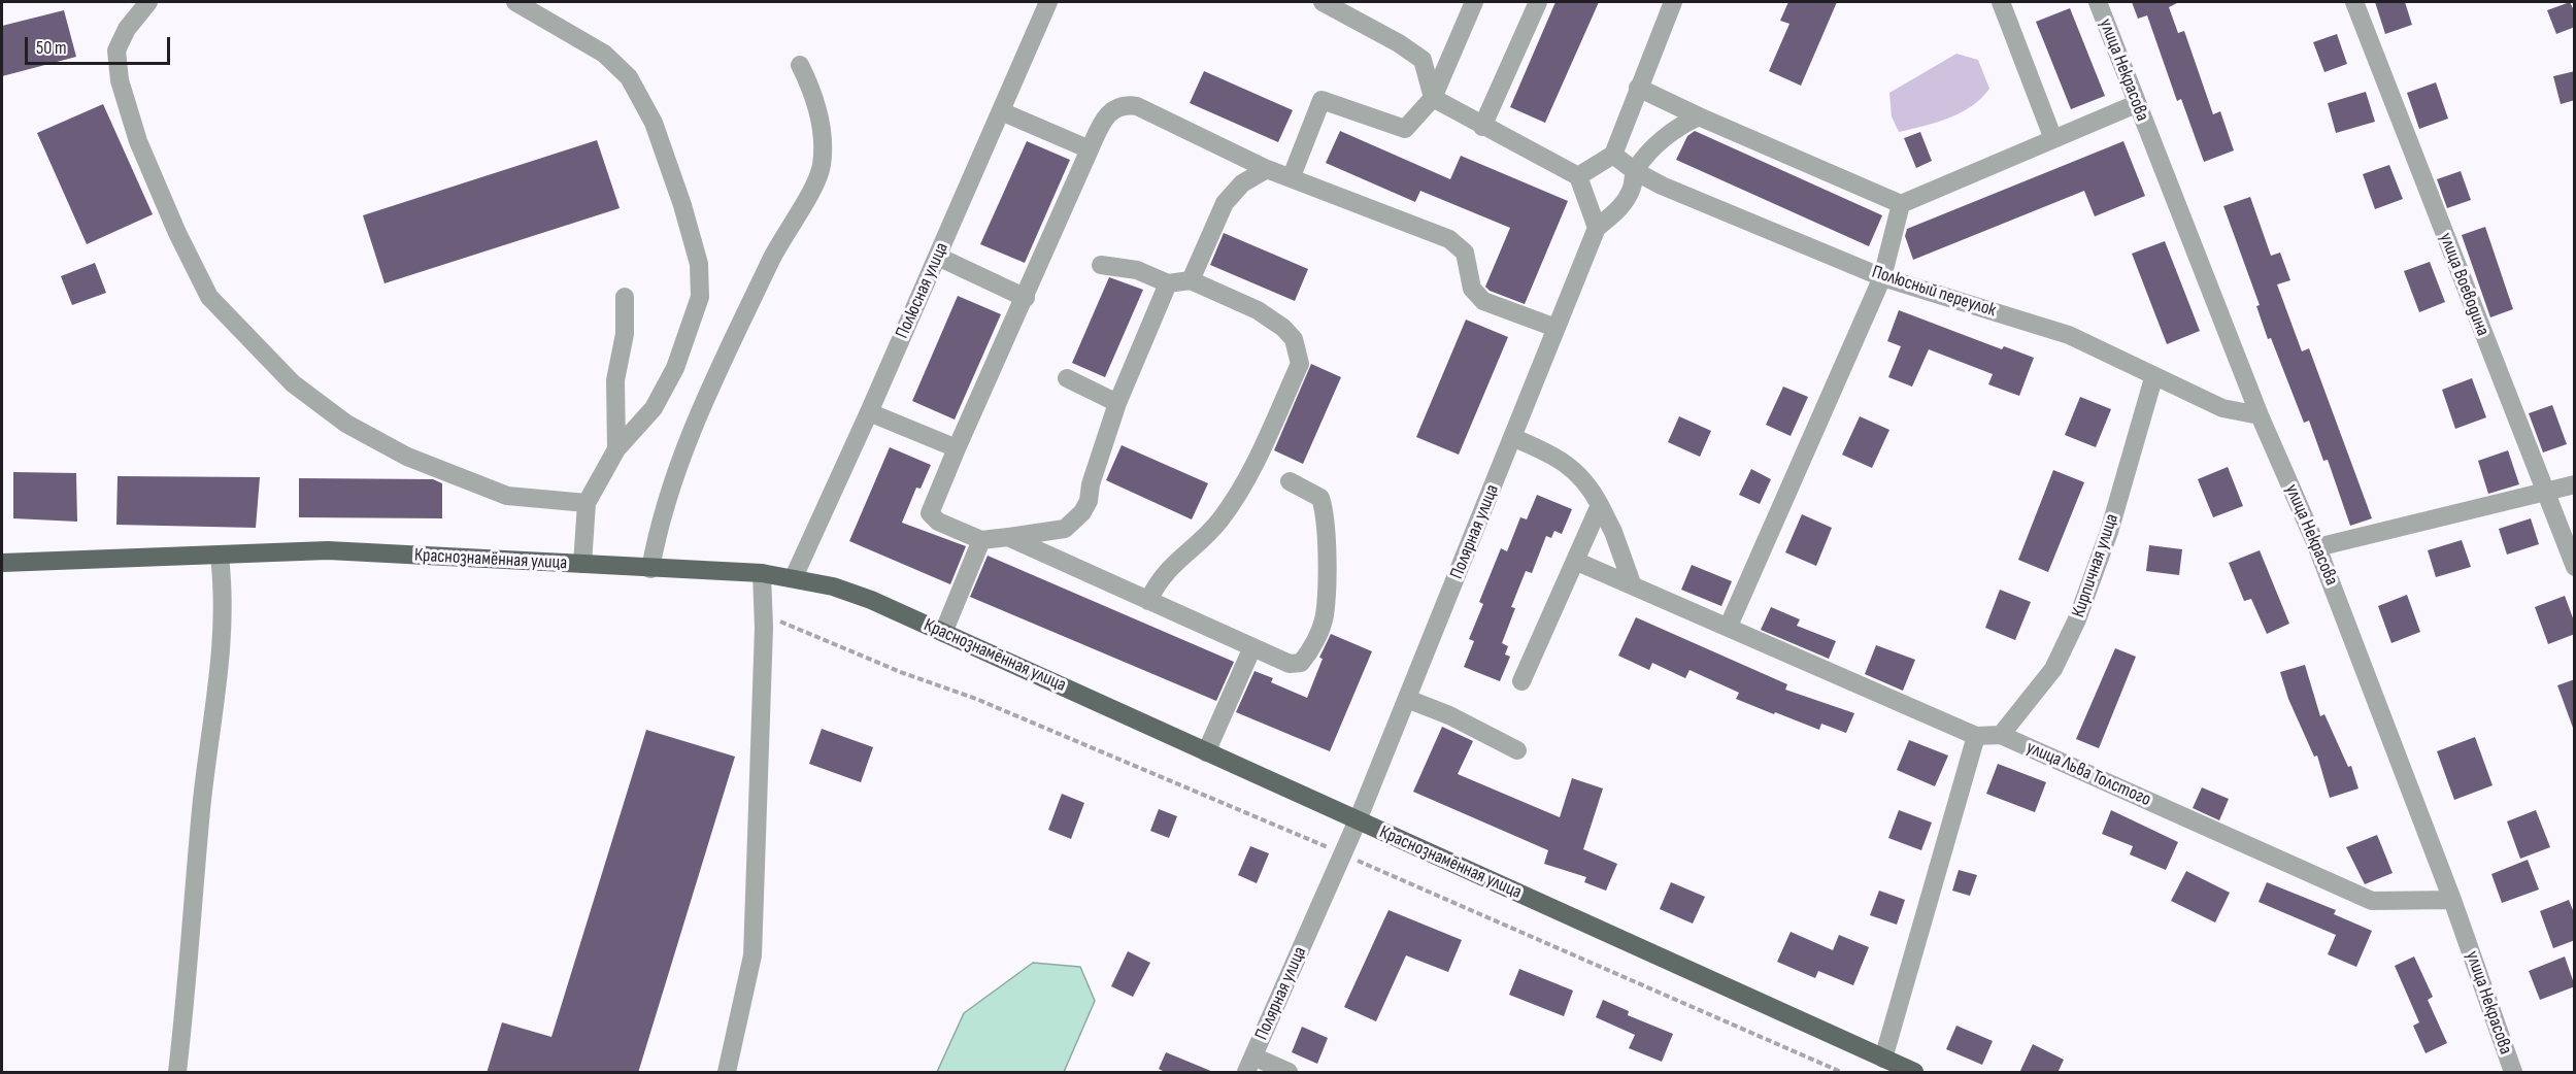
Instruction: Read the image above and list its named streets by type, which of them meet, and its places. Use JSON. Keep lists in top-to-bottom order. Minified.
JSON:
{"streets":{"main road":["Краснознамённая улица"],"street":["улица Некрасова","улица Воеводина","Полюсная улица","Полюсный переулок","Полярная улица","Кирпичная улица","улица Льва Толстого"]},"crossings":[["улица Некрасова","Полюсный переулок"],["улица Некрасова","улица Льва Толстого"],["Полюсная улица","Краснознамённая улица"],["Полюсный переулок","Кирпичная улица"],["Полярная улица","Краснознамённая улица"],["Кирпичная улица","улица Льва Толстого"]],"scale_bar":"50 m"}
